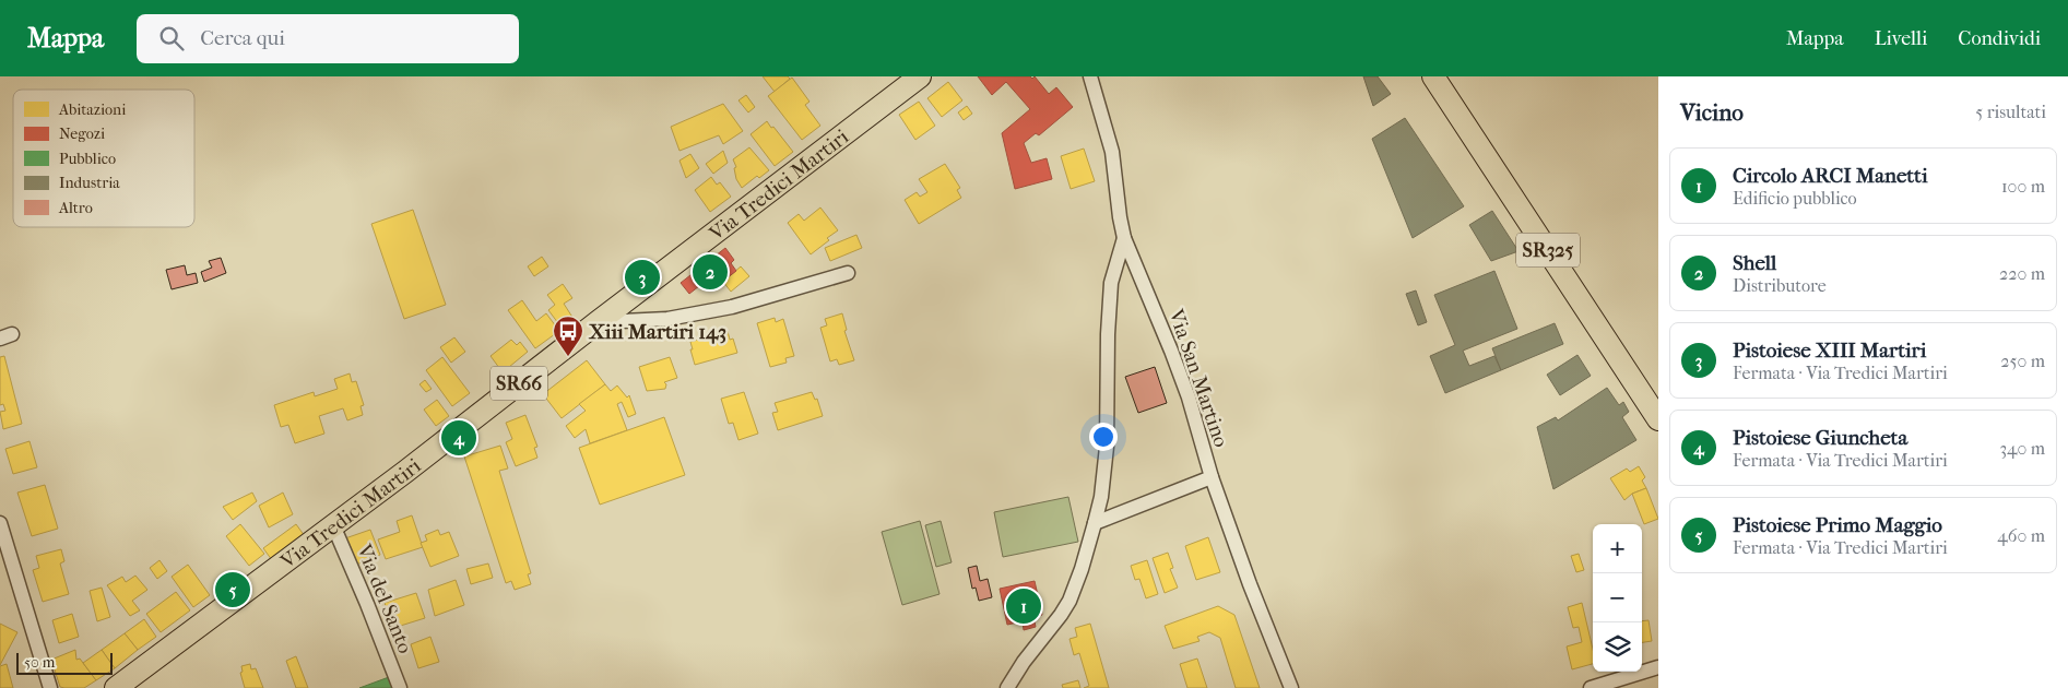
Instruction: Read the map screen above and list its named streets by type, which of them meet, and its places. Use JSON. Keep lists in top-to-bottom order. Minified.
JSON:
{"streets":{"main road":["Via Tredici Martiri","SR325","SR66"],"street":["Via San Martino","Via del Santo"]},"crossings":[["Via Tredici Martiri","Via del Santo"]],"places":{"bus stop":["Xiii Martiri 143"]},"legend":["Abitazioni","Negozi","Pubblico","Industria","Altro"],"scale_bar":"50 m","page":{"header":"Mappa","search":"Cerca qui","nav":["Mappa","Livelli","Condividi"],"heading":["Vicino","5 risultati"],"list":[{"mark":"1","name":"Circolo ARCI Manetti","note":"Edificio pubblico","value":"100 m"},{"mark":"2","name":"Shell","note":"Distributore","value":"220 m"},{"mark":"3","name":"Pistoiese XIII Martiri","note":"Fermata · Via Tredici Martiri","value":"250 m"},{"mark":"4","name":"Pistoiese Giuncheta","note":"Fermata · Via Tredici Martiri","value":"340 m"},{"mark":"5","name":"Pistoiese Primo Maggio","note":"Fermata · Via Tredici Martiri","value":"460 m"}],"pins":["2","3","4","5","1"],"map_buttons":["+","−"],"scale":"50 m"}}
